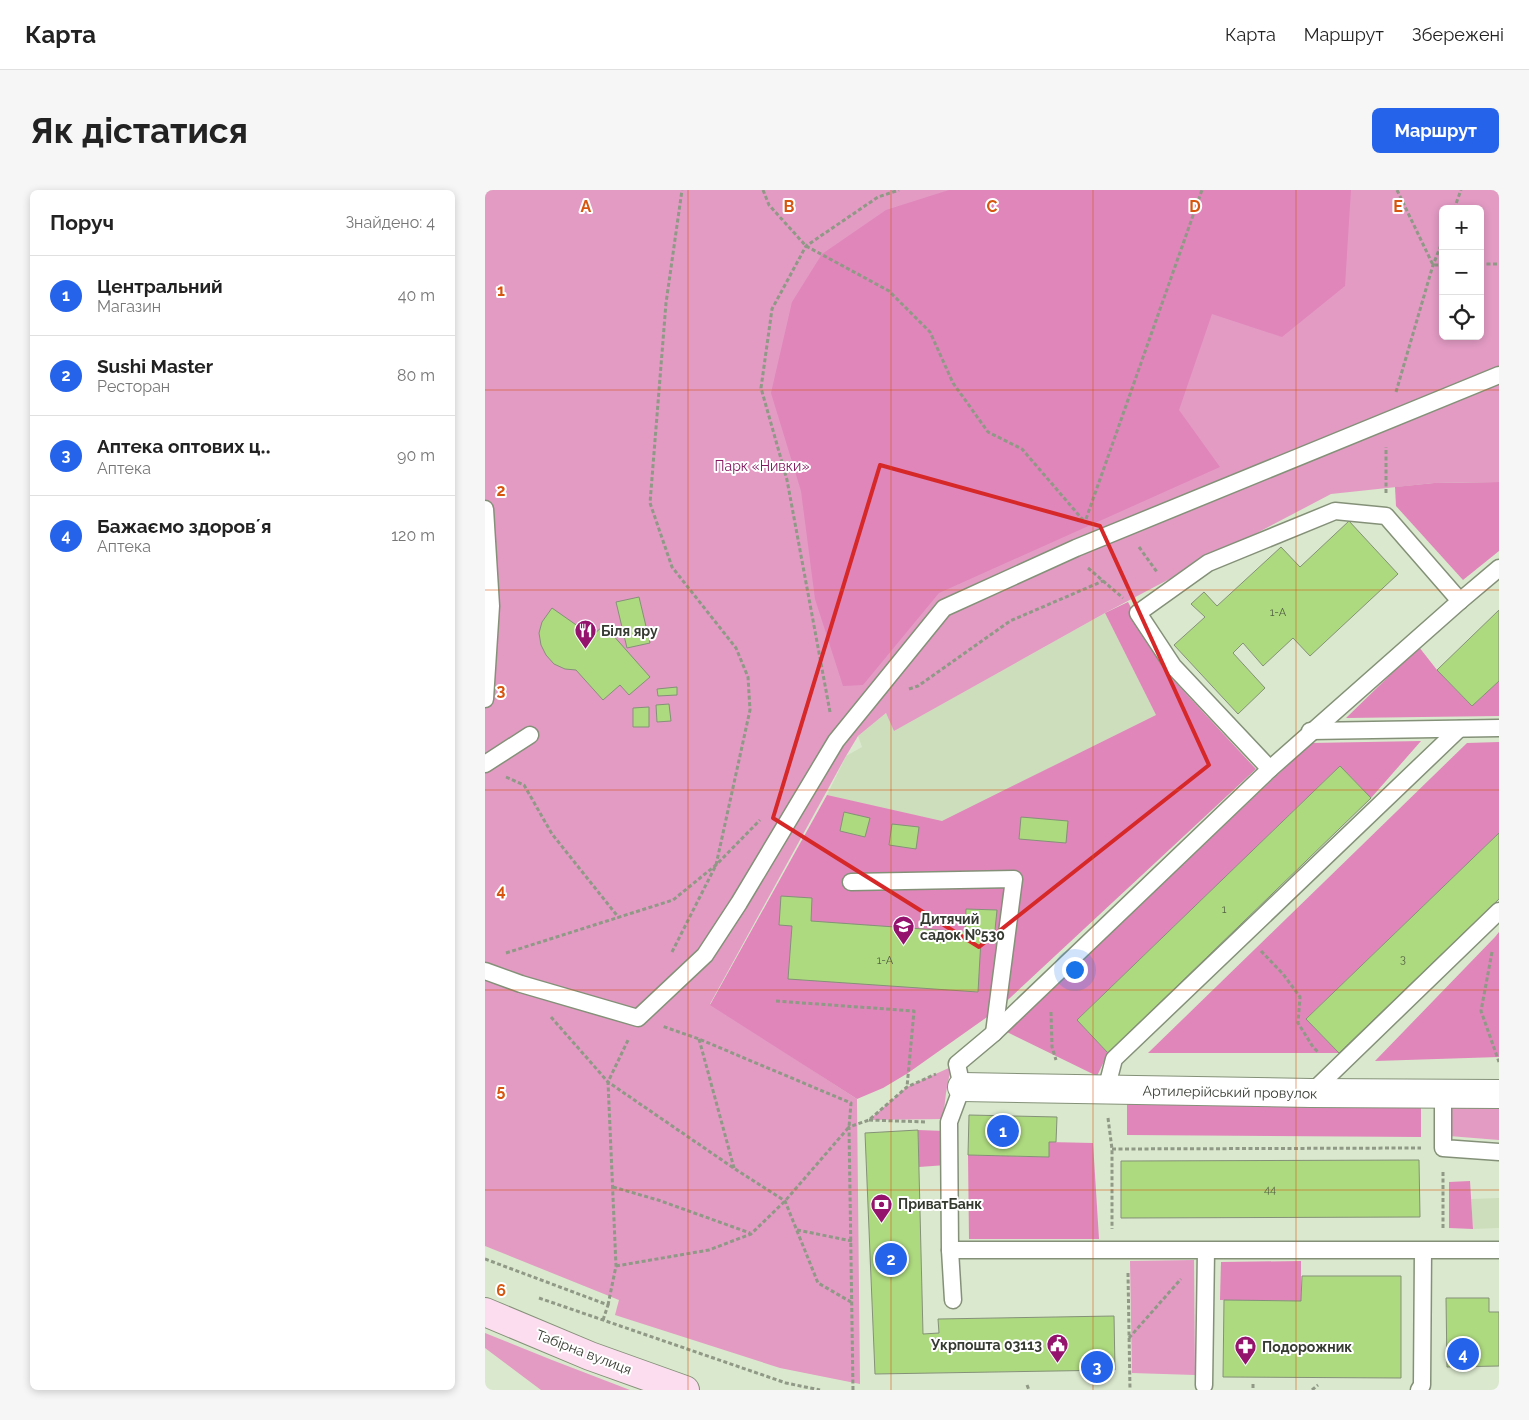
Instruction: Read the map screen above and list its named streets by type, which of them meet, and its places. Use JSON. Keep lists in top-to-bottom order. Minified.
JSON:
{"streets":{"main road":["Табірна вулиця"],"street":["Артилерійський провулок"]},"parks":["Парк «Нивки»"],"places":{"restaurant":["Біля яру"],"school or university":["Дитячий садок №530"],"bank":["ПриватБанк"],"public building":["Укрпошта 03113"],"pharmacy":["Подорожник"]},"house_numbers":["1-А","1","3","1-А","44"],"page":{"header":"Карта","nav":["Карта","Маршрут","Збережені"],"buttons":"Маршрут","title":"Як дістатися","heading":["Поруч","Знайдено: 4"],"map_buttons":["+","−"],"list":[{"mark":"1","name":"Центральний","note":"Магазин","value":"40 m"},{"mark":"2","name":"Sushi Master","note":"Ресторан","value":"80 m"},{"mark":"3","name":"Аптека оптових ц‥","note":"Аптека","value":"90 m"},{"mark":"4","name":"Бажаємо здоровʼя","note":"Аптека","value":"120 m"}],"pins":["1","2","4","3"]},"grid":{"columns":["A","B","C","D","E"],"rows":["1","2","3","4","5","6"]}}
